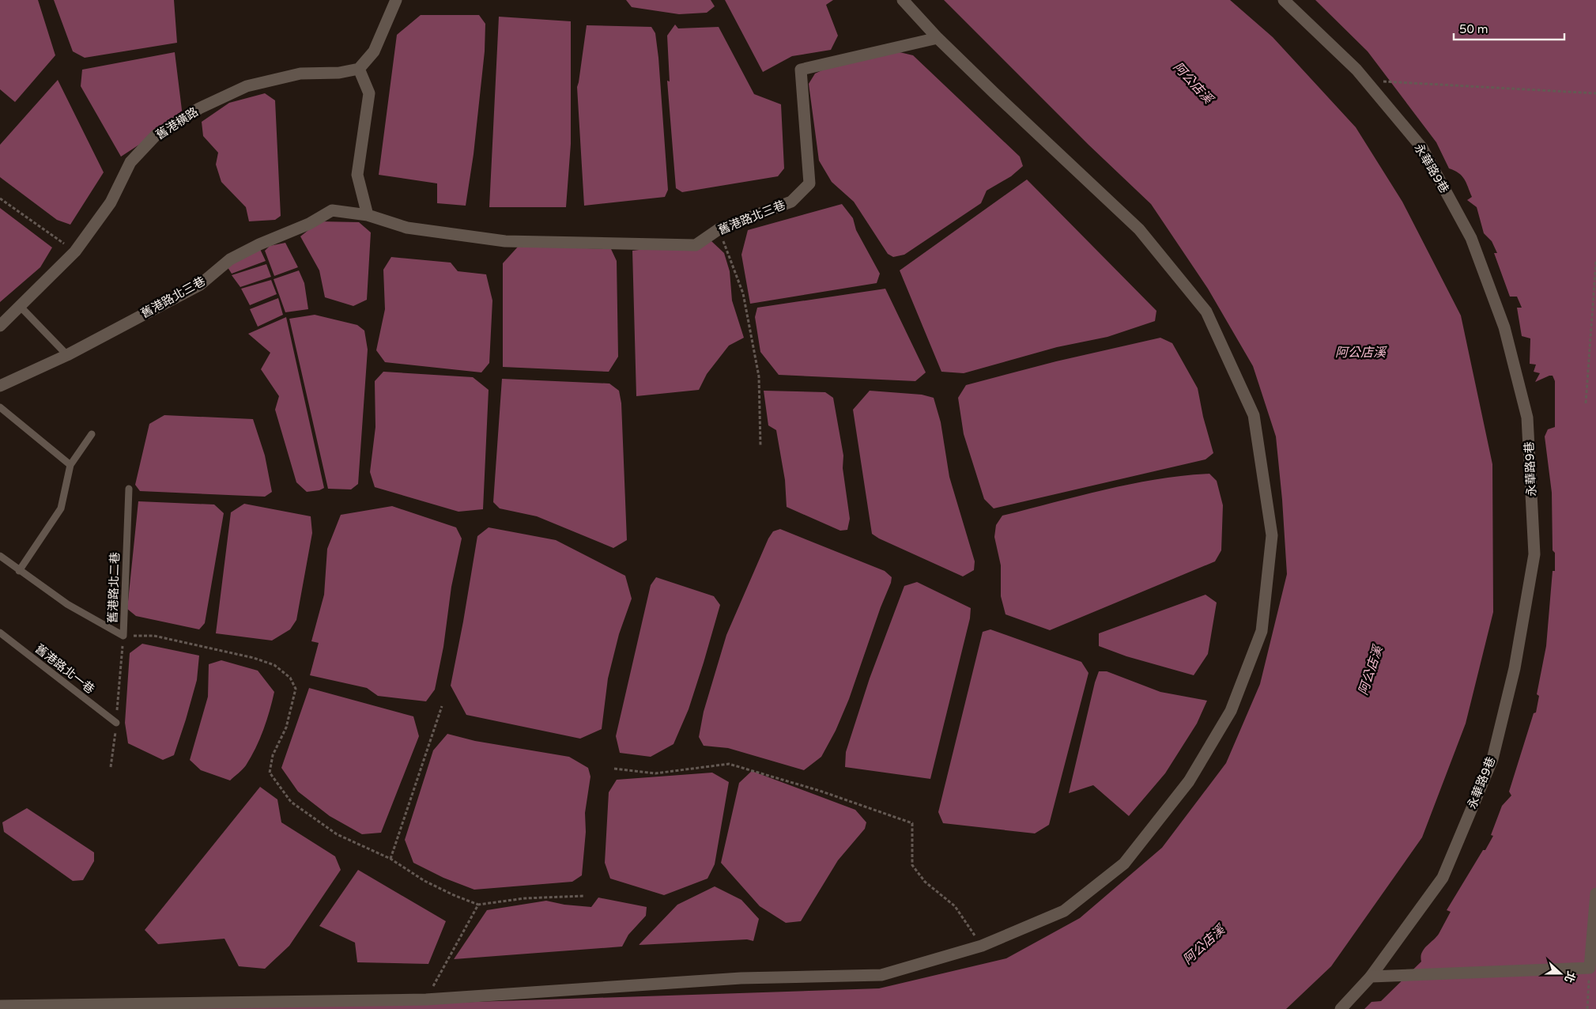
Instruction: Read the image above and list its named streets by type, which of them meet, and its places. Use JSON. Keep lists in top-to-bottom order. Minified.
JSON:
{"streets":{"street":["舊港橫路","永華路9巷","舊港路北三巷"],"lane":["舊港路北二巷","舊港路北一巷"]},"water":["阿公店溪"],"scale_bar":"50 m","north":"right"}
